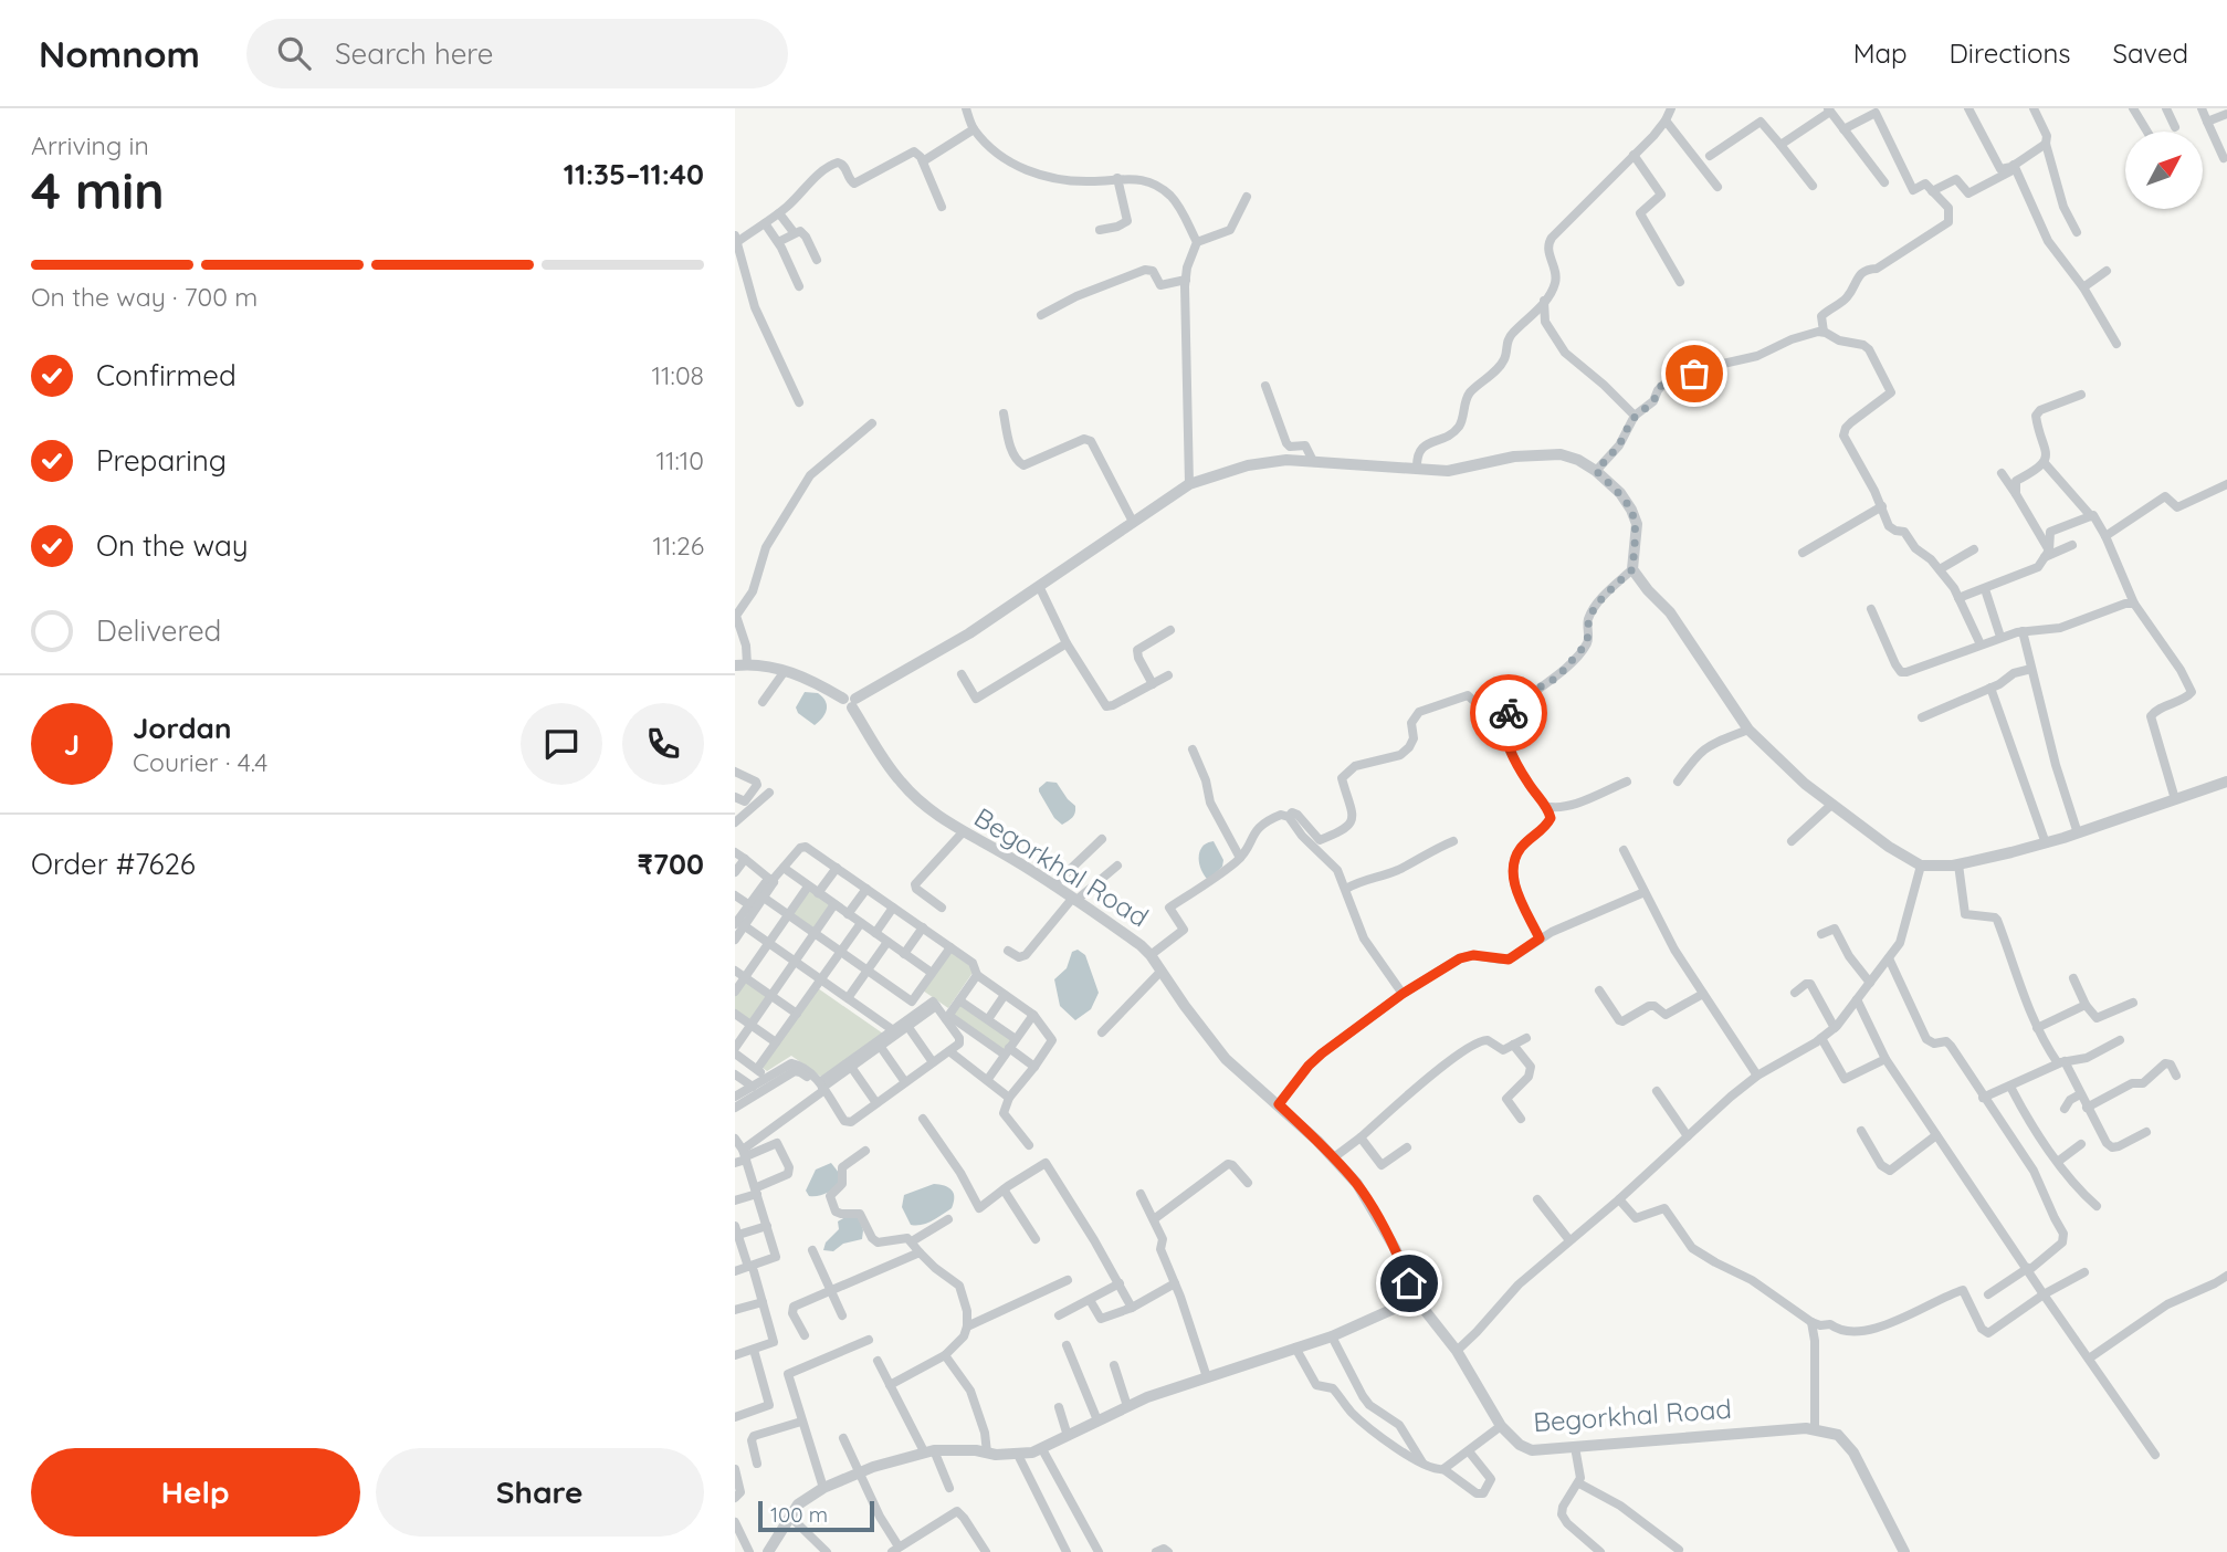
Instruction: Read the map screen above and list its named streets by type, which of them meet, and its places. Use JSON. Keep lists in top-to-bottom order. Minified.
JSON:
{"streets":{"street":["Begorkhal Road"]},"scale_bar":"100 m","north":"top right","page":{"header":"Nomnom","search":"Search here","nav":["Map","Directions","Saved"],"heading":["4 min","Arriving in","11:35–11:40"],"panel":["Jordan","Courier · 4.4","Order #7626","₹700"],"bar":"On the way · 700 m","list":[["Confirmed","11:08"],["Preparing","11:10"],["On the way","11:26"],"Delivered"],"round":"J","buttons":["Help","Share"],"scale":"100 m"}}
